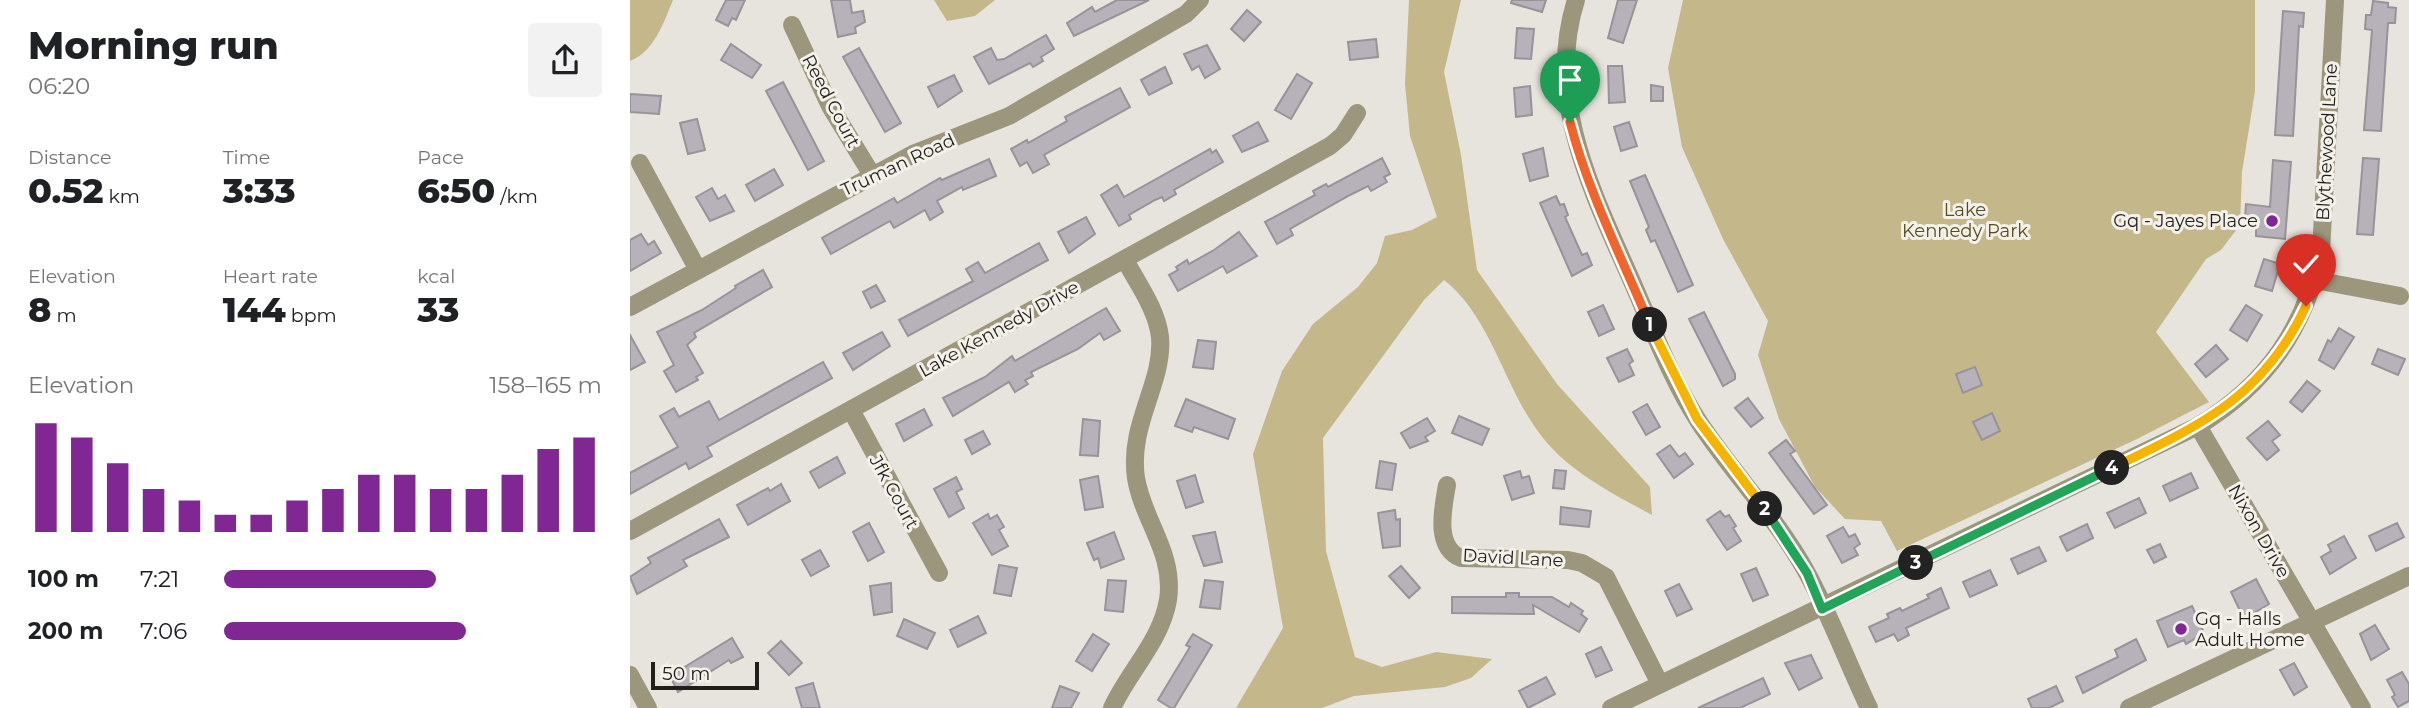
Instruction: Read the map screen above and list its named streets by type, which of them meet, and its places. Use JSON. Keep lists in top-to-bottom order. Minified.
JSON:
{"streets":{"street":["Reed Court","Blythewood Lane","Truman Road","Lake Kennedy Drive","Jfk Court","Nixon Drive","David Lane"]},"crossings":[["Reed Court","Truman Road"],["Blythewood Lane","Nixon Drive"],["Blythewood Lane","David Lane"],["Lake Kennedy Drive","Jfk Court"]],"parks":["Lake Kennedy Park"],"places":["Gq - Jayes Place","Gq - Halls Adult Home"],"scale_bar":"50 m","page":{"heading":["Morning run","06:20"],"stats":[["Distance","0.52 km"],["Time","3:33"],["Pace","6:50 /km"],["Elevation","8 m"],["Heart rate","144 bpm"],["kcal","33"]],"pins":["1","4","2","3"],"chart":["Elevation","158–165 m"],"list":[{"name":"100 m","note":"7:21"},{"name":"200 m","note":"7:06"}],"scale":"50 m"}}
